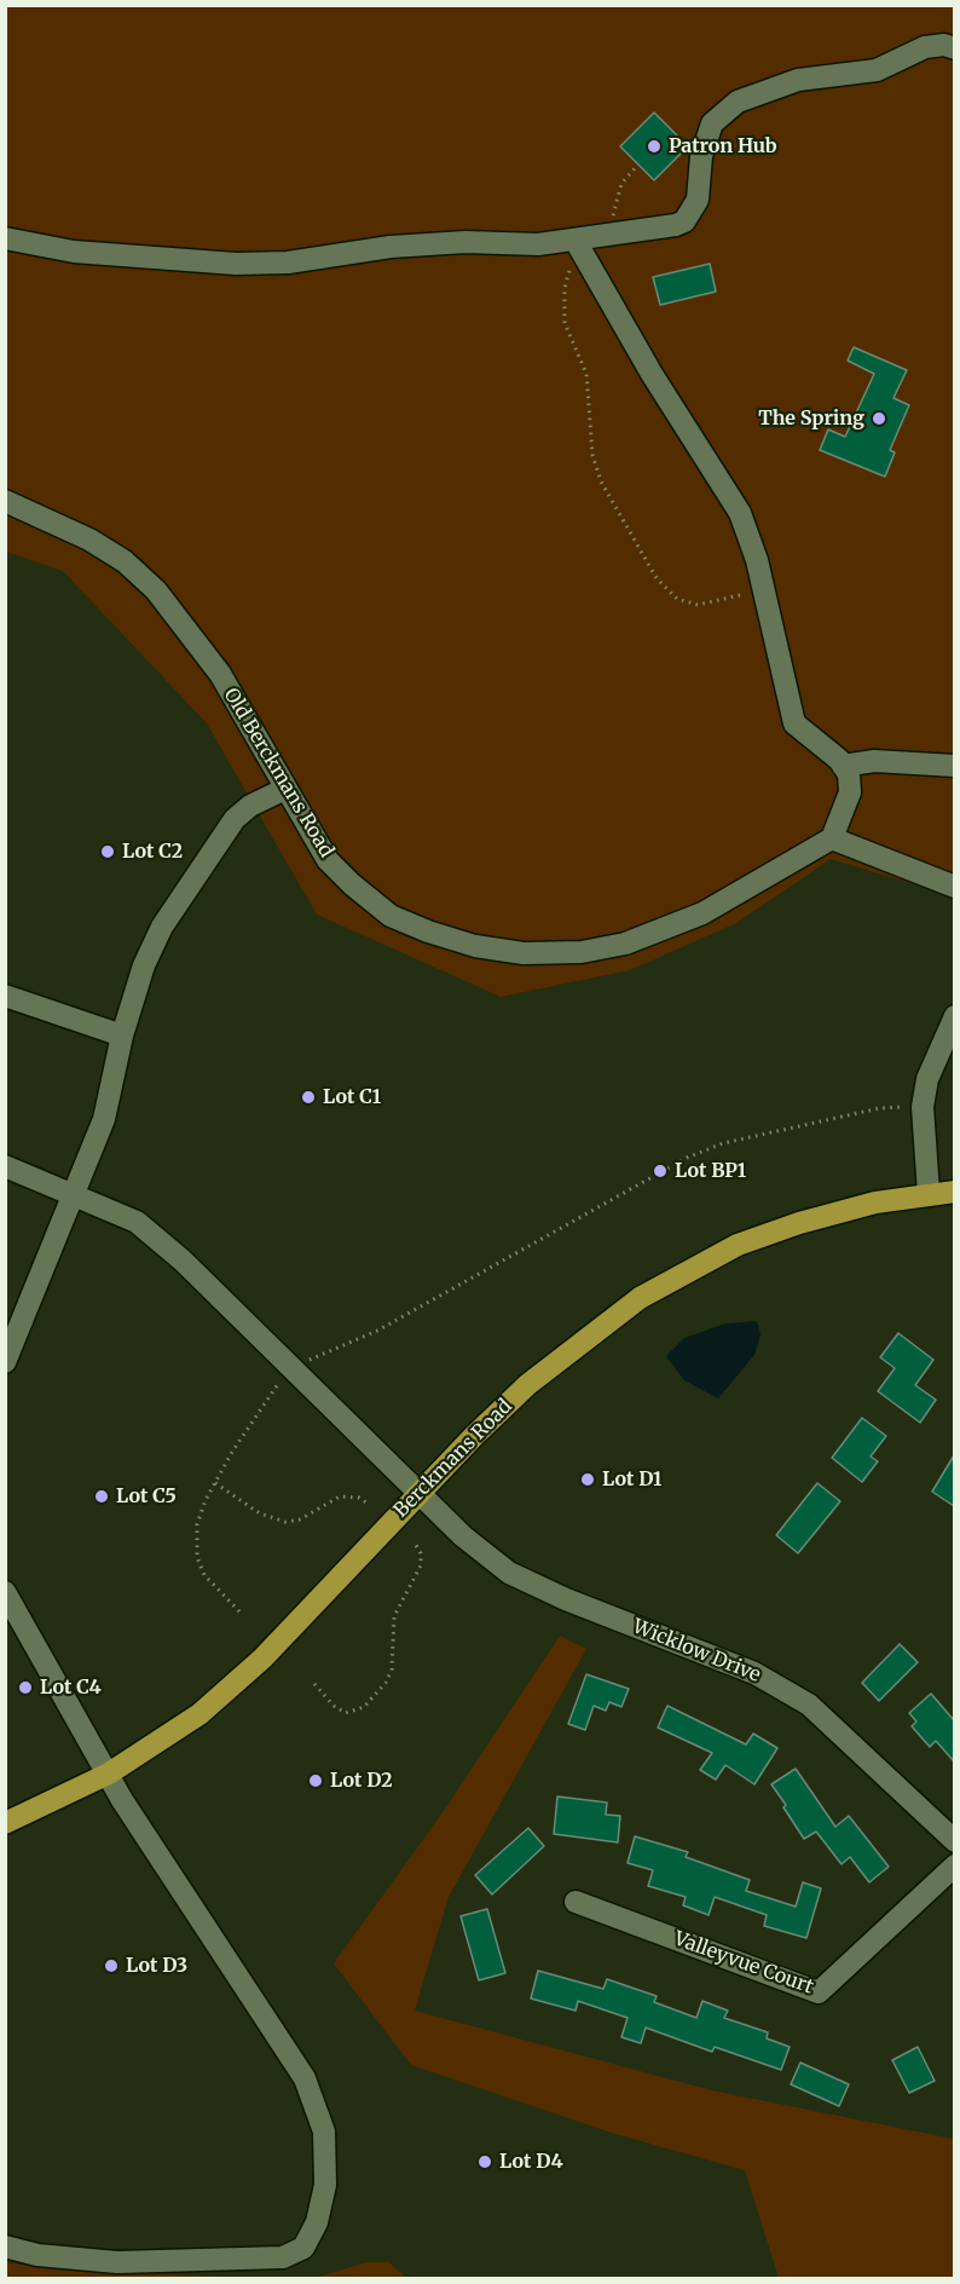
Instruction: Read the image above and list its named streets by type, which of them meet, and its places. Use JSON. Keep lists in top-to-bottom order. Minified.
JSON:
{"streets":{"main road":["Berckmans Road"],"street":["Old Berckmans Road","Wicklow Drive","Valleyvue Court"]},"crossings":[["Berckmans Road","Wicklow Drive"]],"places":["Patron Hub","The Spring","Lot C2","Lot C1","Lot BP1","Lot D1","Lot C5","Lot C4","Lot D2","Lot D3","Lot D4"]}
